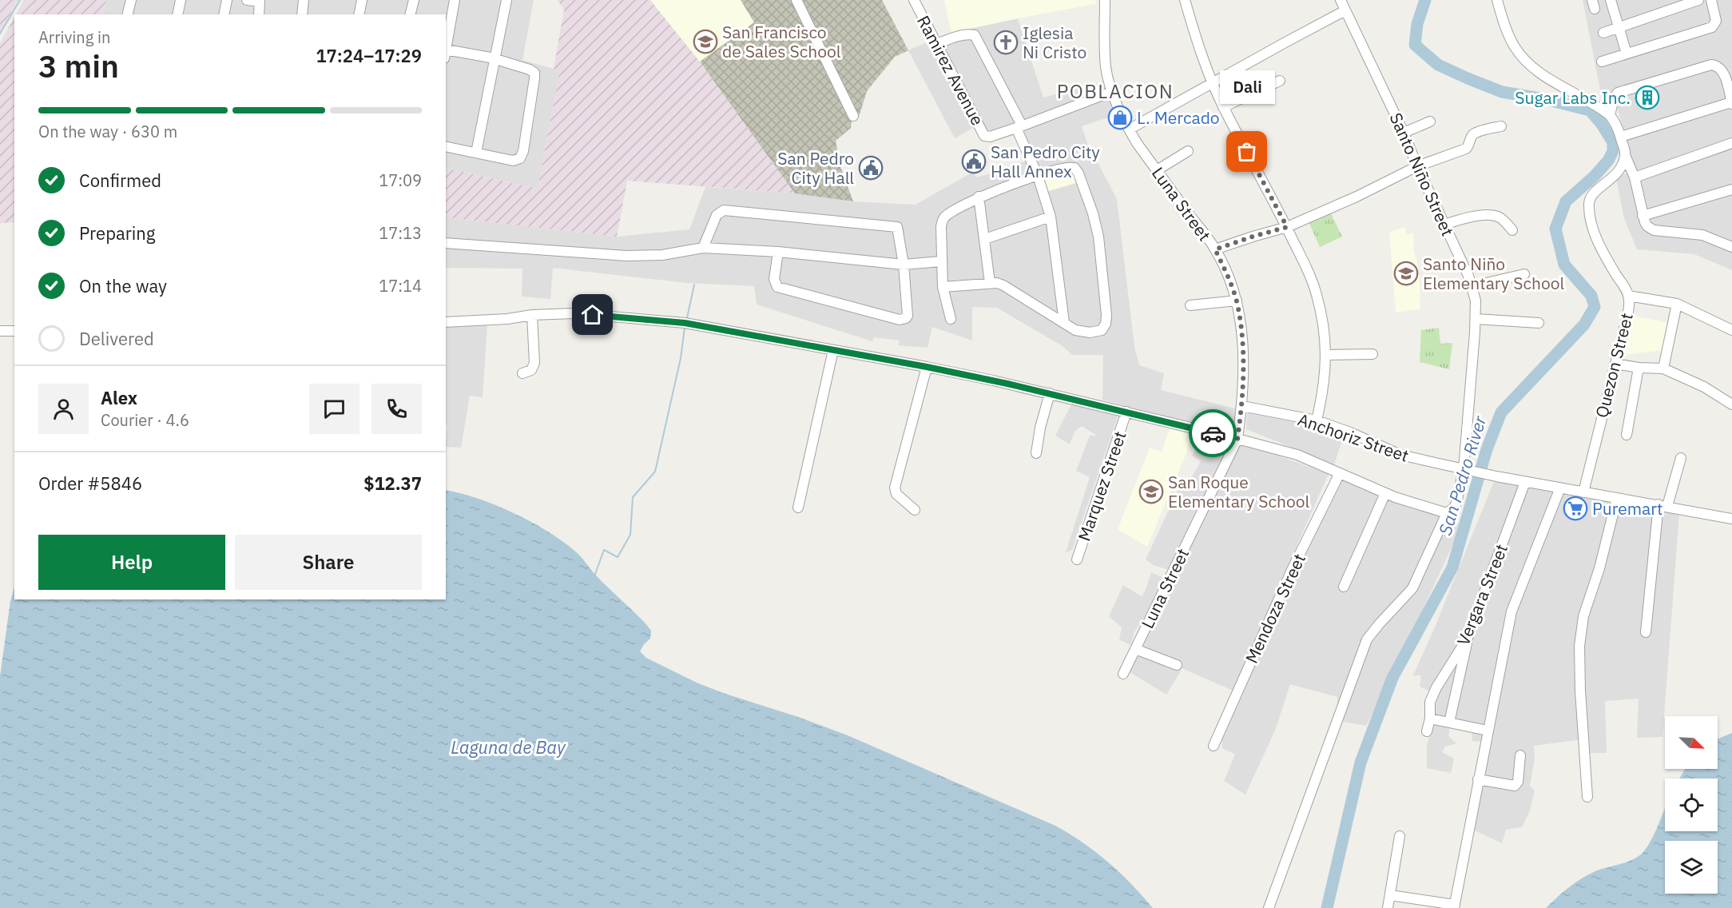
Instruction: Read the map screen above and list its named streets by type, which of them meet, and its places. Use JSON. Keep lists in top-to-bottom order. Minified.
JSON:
{"streets":{"street":["Ramirez Avenue","Santo Niño Street","Luna Street","Quezon Street","Anchoriz Street","Marquez Street","Vergara Street","Mendoza Street"]},"crossings":[["Santo Niño Street","Anchoriz Street"],["Luna Street","Anchoriz Street"],["Quezon Street","Anchoriz Street"],["Anchoriz Street","Vergara Street"]],"districts":["POBLACION"],"water":["San Pedro River","Laguna de Bay"],"places":{"school or university":["San Francisco de Sales School","Santo Niño Elementary School","San Roque Elementary School"],"church":["Iglesia Ni Cristo"],"building":["Sugar Labs Inc."],"shop":["L. Mercado"],"other":["Dali"],"public building":["San Pedro City Hall Annex","San Pedro City Hall"],"supermarket":["Puremart"]},"north":"bottom right","page":{"heading":["3 min","Arriving in","17:24–17:29"],"panel":["Alex","Courier · 4.6","Order #5846","$12.37"],"bubble":"Dali","bar":"On the way · 630 m","list":[["Confirmed","17:09"],["Preparing","17:13"],["On the way","17:14"],"Delivered"],"buttons":["Help","Share"]}}
